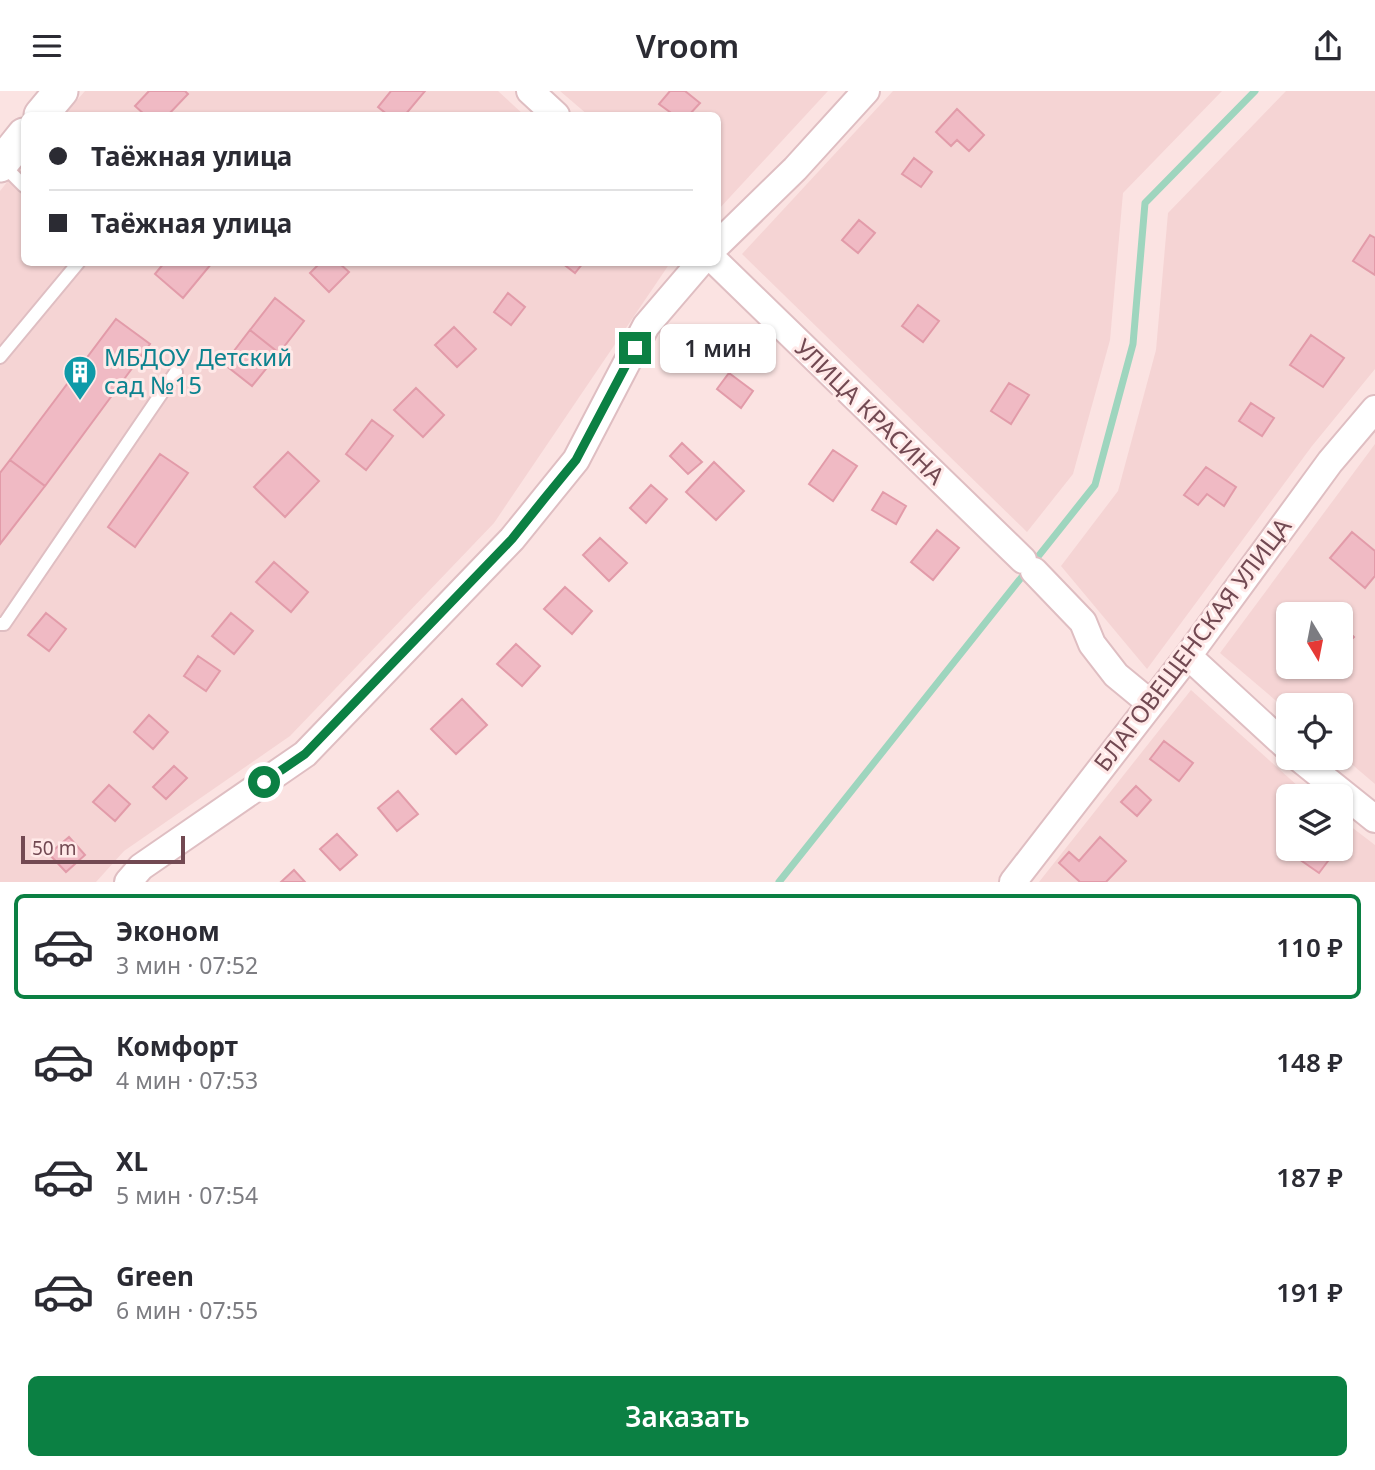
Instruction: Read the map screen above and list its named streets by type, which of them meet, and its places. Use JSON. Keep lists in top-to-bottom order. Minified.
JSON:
{"streets":{"street":["УЛИЦА КРАСИНА","БЛАГОВЕЩЕНСКАЯ УЛИЦА"]},"crossings":[["УЛИЦА КРАСИНА","БЛАГОВЕЩЕНСКАЯ УЛИЦА"]],"places":{"building":["МБДОУ Детский сад №15"]},"scale_bar":"50 m","north":"bottom","page":{"header":"Vroom","banner":["Таёжная улица","Таёжная улица"],"bubble":"1 мин","scale":"50 m","list":[{"name":"Эконом","note":"3 мин · 07:52","value":"110 ₽"},{"name":"Комфорт","note":"4 мин · 07:53","value":"148 ₽"},{"name":"XL","note":"5 мин · 07:54","value":"187 ₽"},{"name":"Green","note":"6 мин · 07:55","value":"191 ₽"}],"buttons":"Заказать"}}
